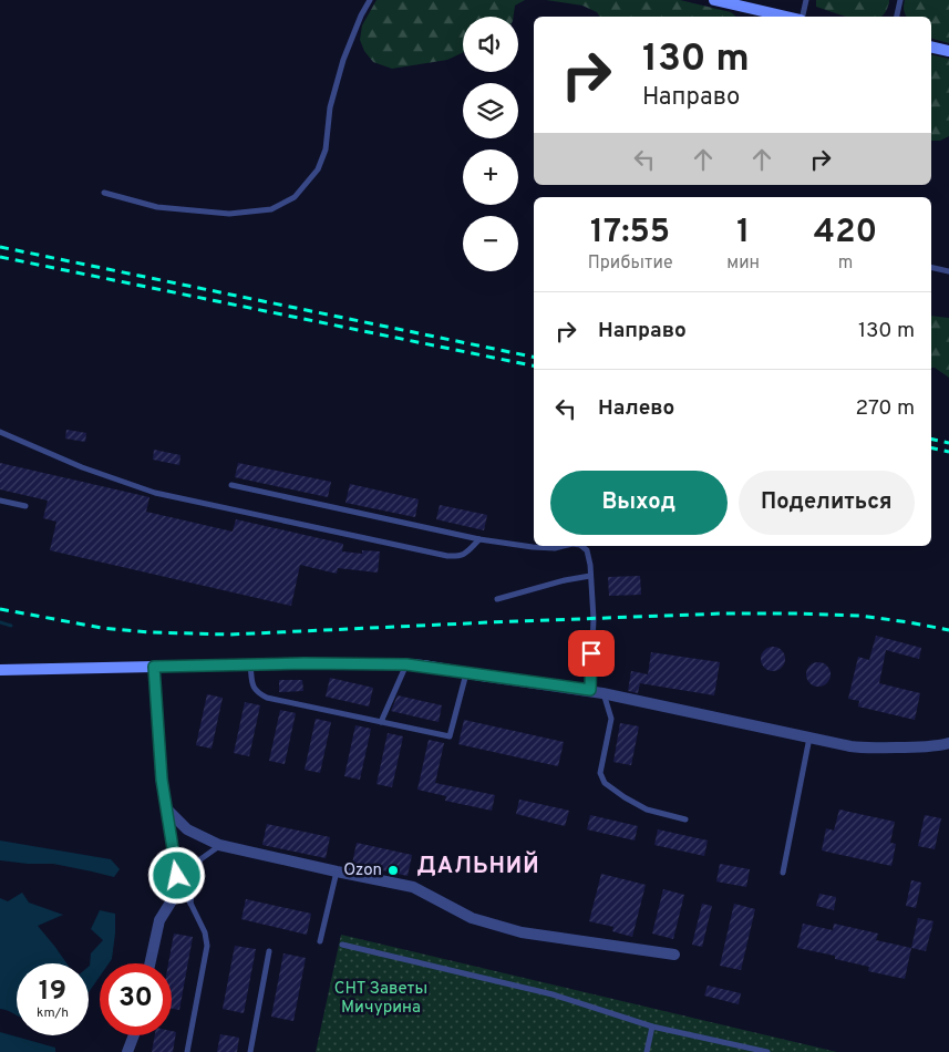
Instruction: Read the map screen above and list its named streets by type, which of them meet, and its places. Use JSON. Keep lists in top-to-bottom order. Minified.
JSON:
{"districts":["ДАЛЬНИЙ"],"parks":["СНТ Заветы Мичурина"],"places":["Ozon"],"page":{"map_buttons":["+","−"],"turn":["130 m","Направо"],"eta":["17:55","Прибытие","1","мин","420","m"],"list":[{"name":"Направо","value":"130 m"},{"name":"Налево","value":"270 m"}],"buttons":["Выход","Поделиться"],"speed":"19 km/h","limit":"30"}}
